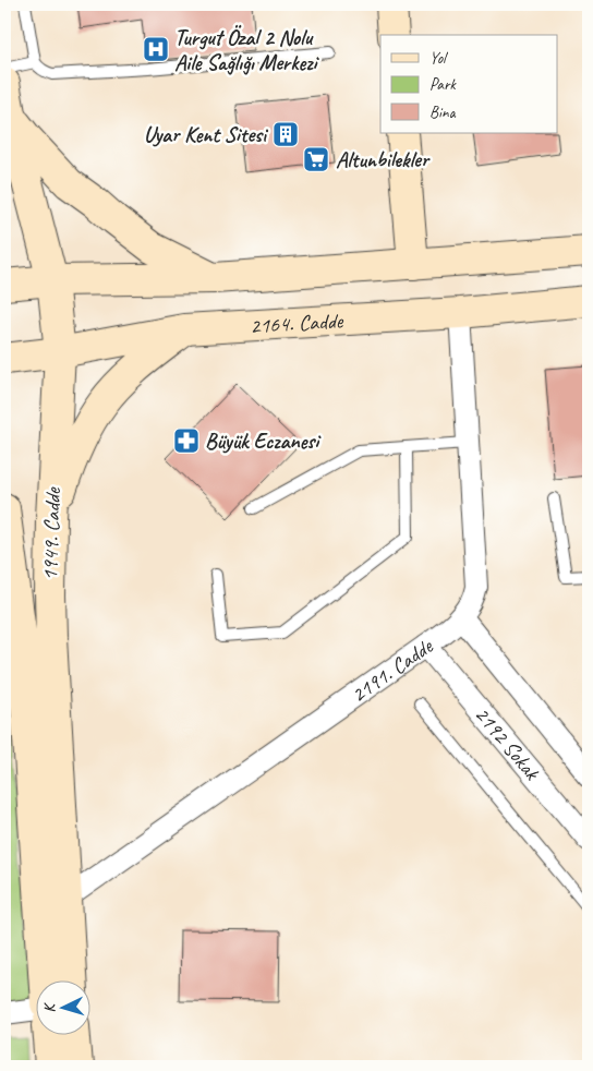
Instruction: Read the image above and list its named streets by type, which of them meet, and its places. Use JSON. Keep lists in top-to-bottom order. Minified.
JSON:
{"streets":{"street":["2164. Cadde","1949. Cadde","2191. Cadde","2192 Sokak"]},"crossings":[["2164. Cadde","1949. Cadde"],["2164. Cadde","2191. Cadde"],["1949. Cadde","2191. Cadde"],["2191. Cadde","2192 Sokak"]],"places":{"hospital":["Turgut Özal 2 Nolu Aile Sağlığı Merkezi"],"building":["Uyar Kent Sitesi"],"supermarket":["Altunbilekler"],"pharmacy":["Büyük Eczanesi"]},"legend":["Yol","Park","Bina"],"north":"left"}
